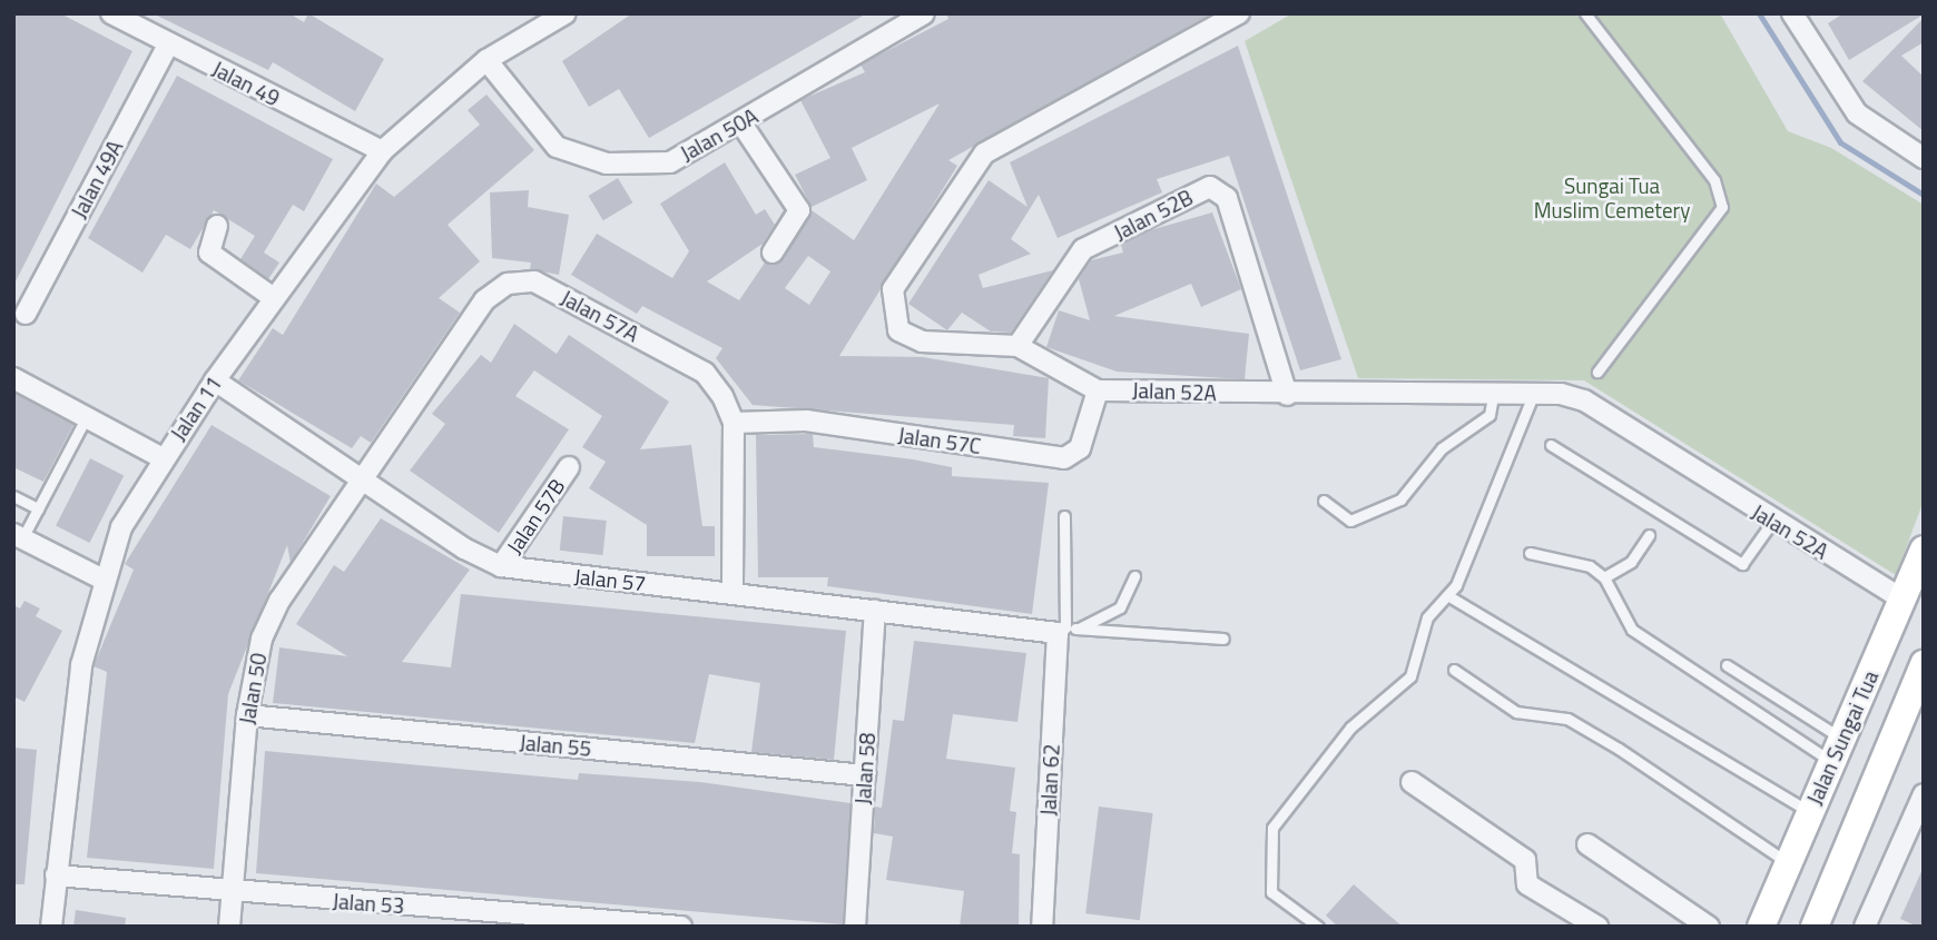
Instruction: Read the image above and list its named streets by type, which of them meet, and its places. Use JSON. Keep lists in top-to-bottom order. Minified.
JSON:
{"streets":{"main road":["Jalan Sungai Tua"],"street":["Jalan 49","Jalan 50A","Jalan 49A","Jalan 52B","Jalan 57A","Jalan 52A","Jalan 11","Jalan 57C","Jalan 57B","Jalan 57","Jalan 50","Jalan 55","Jalan 58","Jalan 62","Jalan 53"]},"crossings":[["Jalan 49","Jalan 49A"],["Jalan 49","Jalan 11"],["Jalan 50A","Jalan 11"],["Jalan 52B","Jalan 52A"],["Jalan 57A","Jalan 57C"],["Jalan 57A","Jalan 57"],["Jalan 57A","Jalan 50"],["Jalan 52A","Jalan 57C"],["Jalan 52A","Jalan Sungai Tua"],["Jalan 11","Jalan 57"],["Jalan 11","Jalan 53"],["Jalan 57B","Jalan 57"],["Jalan 57","Jalan 50"],["Jalan 57","Jalan 58"],["Jalan 57","Jalan 62"],["Jalan 50","Jalan 55"],["Jalan 50","Jalan 53"],["Jalan 55","Jalan 58"]],"parks":["Sungai Tua Muslim Cemetery"]}
